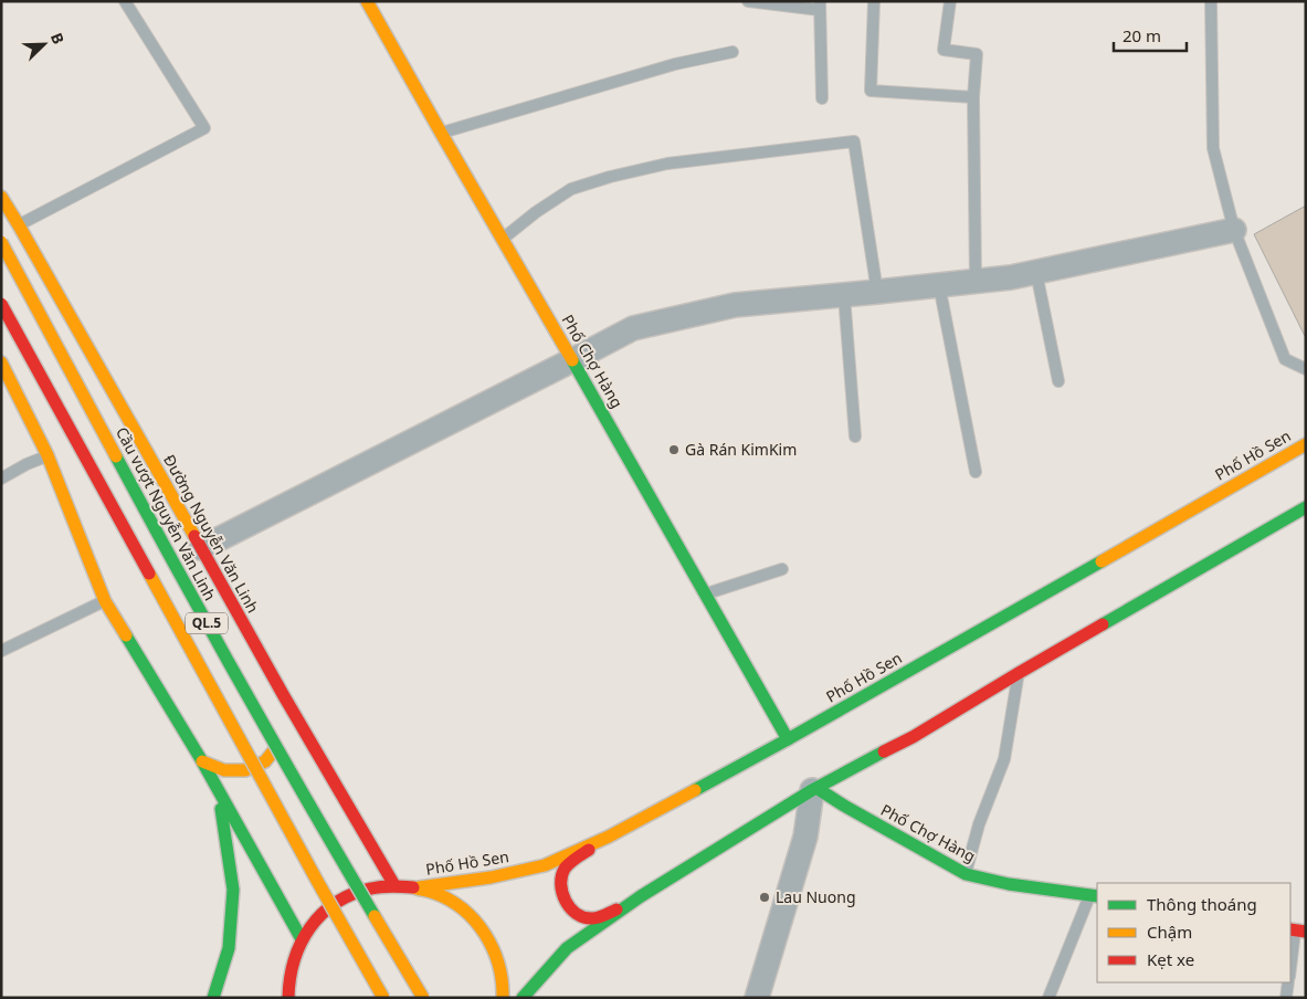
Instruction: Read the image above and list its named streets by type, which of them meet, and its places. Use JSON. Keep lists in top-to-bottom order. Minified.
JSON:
{"streets":{"main road":["Phố Chợ Hàng","Phố Hồ Sen","Cầu vượt Nguyễn Văn Linh","Đường Nguyễn Văn Linh","QL.5"]},"crossings":[["Phố Chợ Hàng","Phố Hồ Sen"]],"places":["Gà Rán KimKim","Lau Nuong"],"legend":["Thông thoáng","Chậm","Kẹt xe"],"scale_bar":"20 m","north":"top right"}
